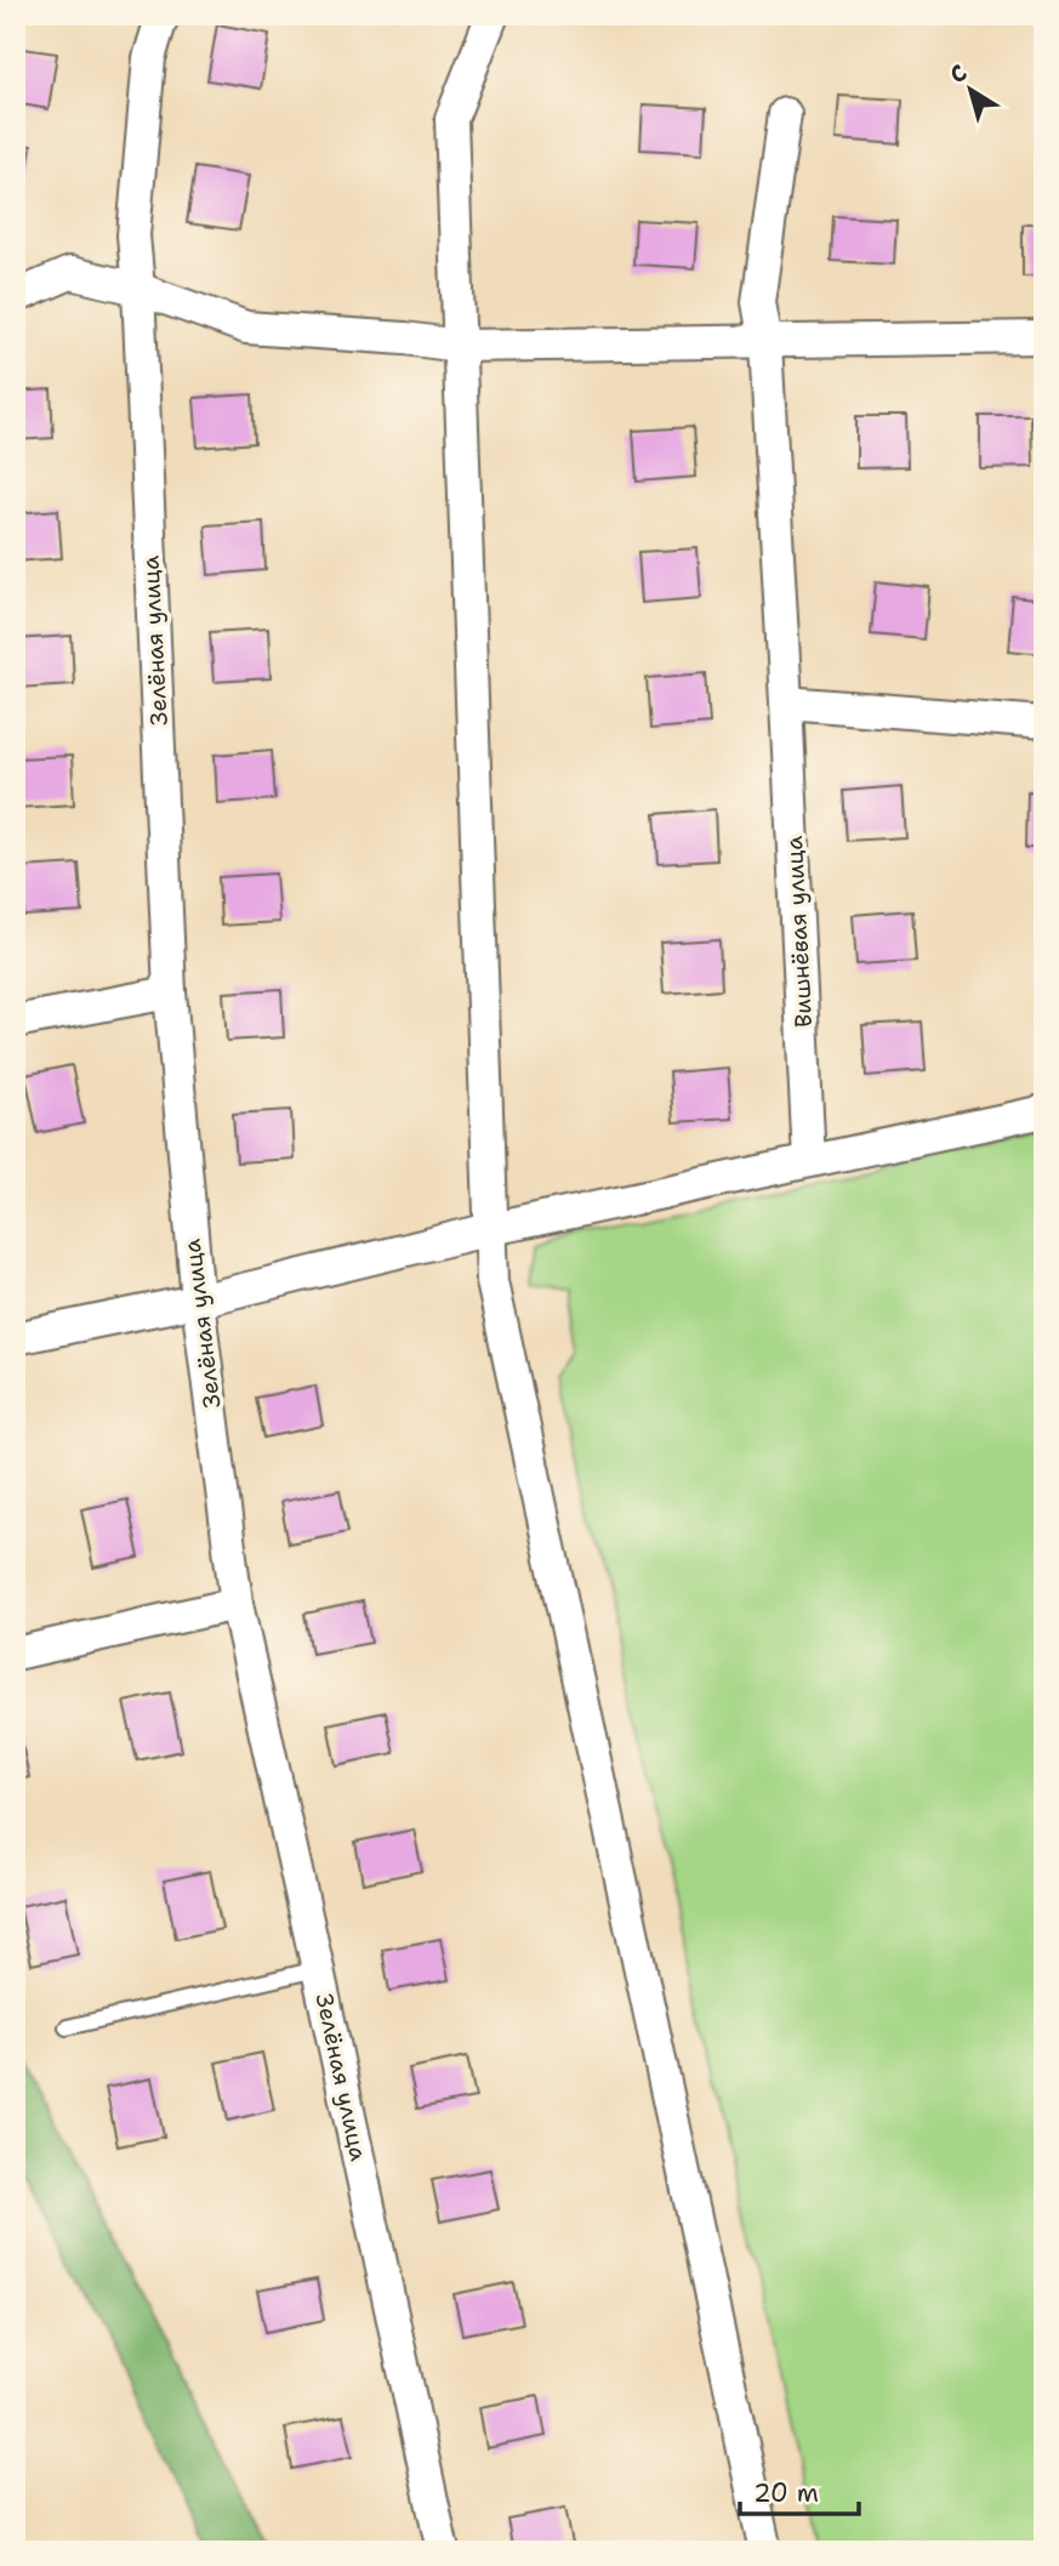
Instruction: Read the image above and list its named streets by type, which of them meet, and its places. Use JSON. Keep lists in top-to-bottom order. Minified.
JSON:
{"streets":{"street":["Зелёная улица","Вишнёвая улица"]},"scale_bar":"20 m","north":"top left"}
